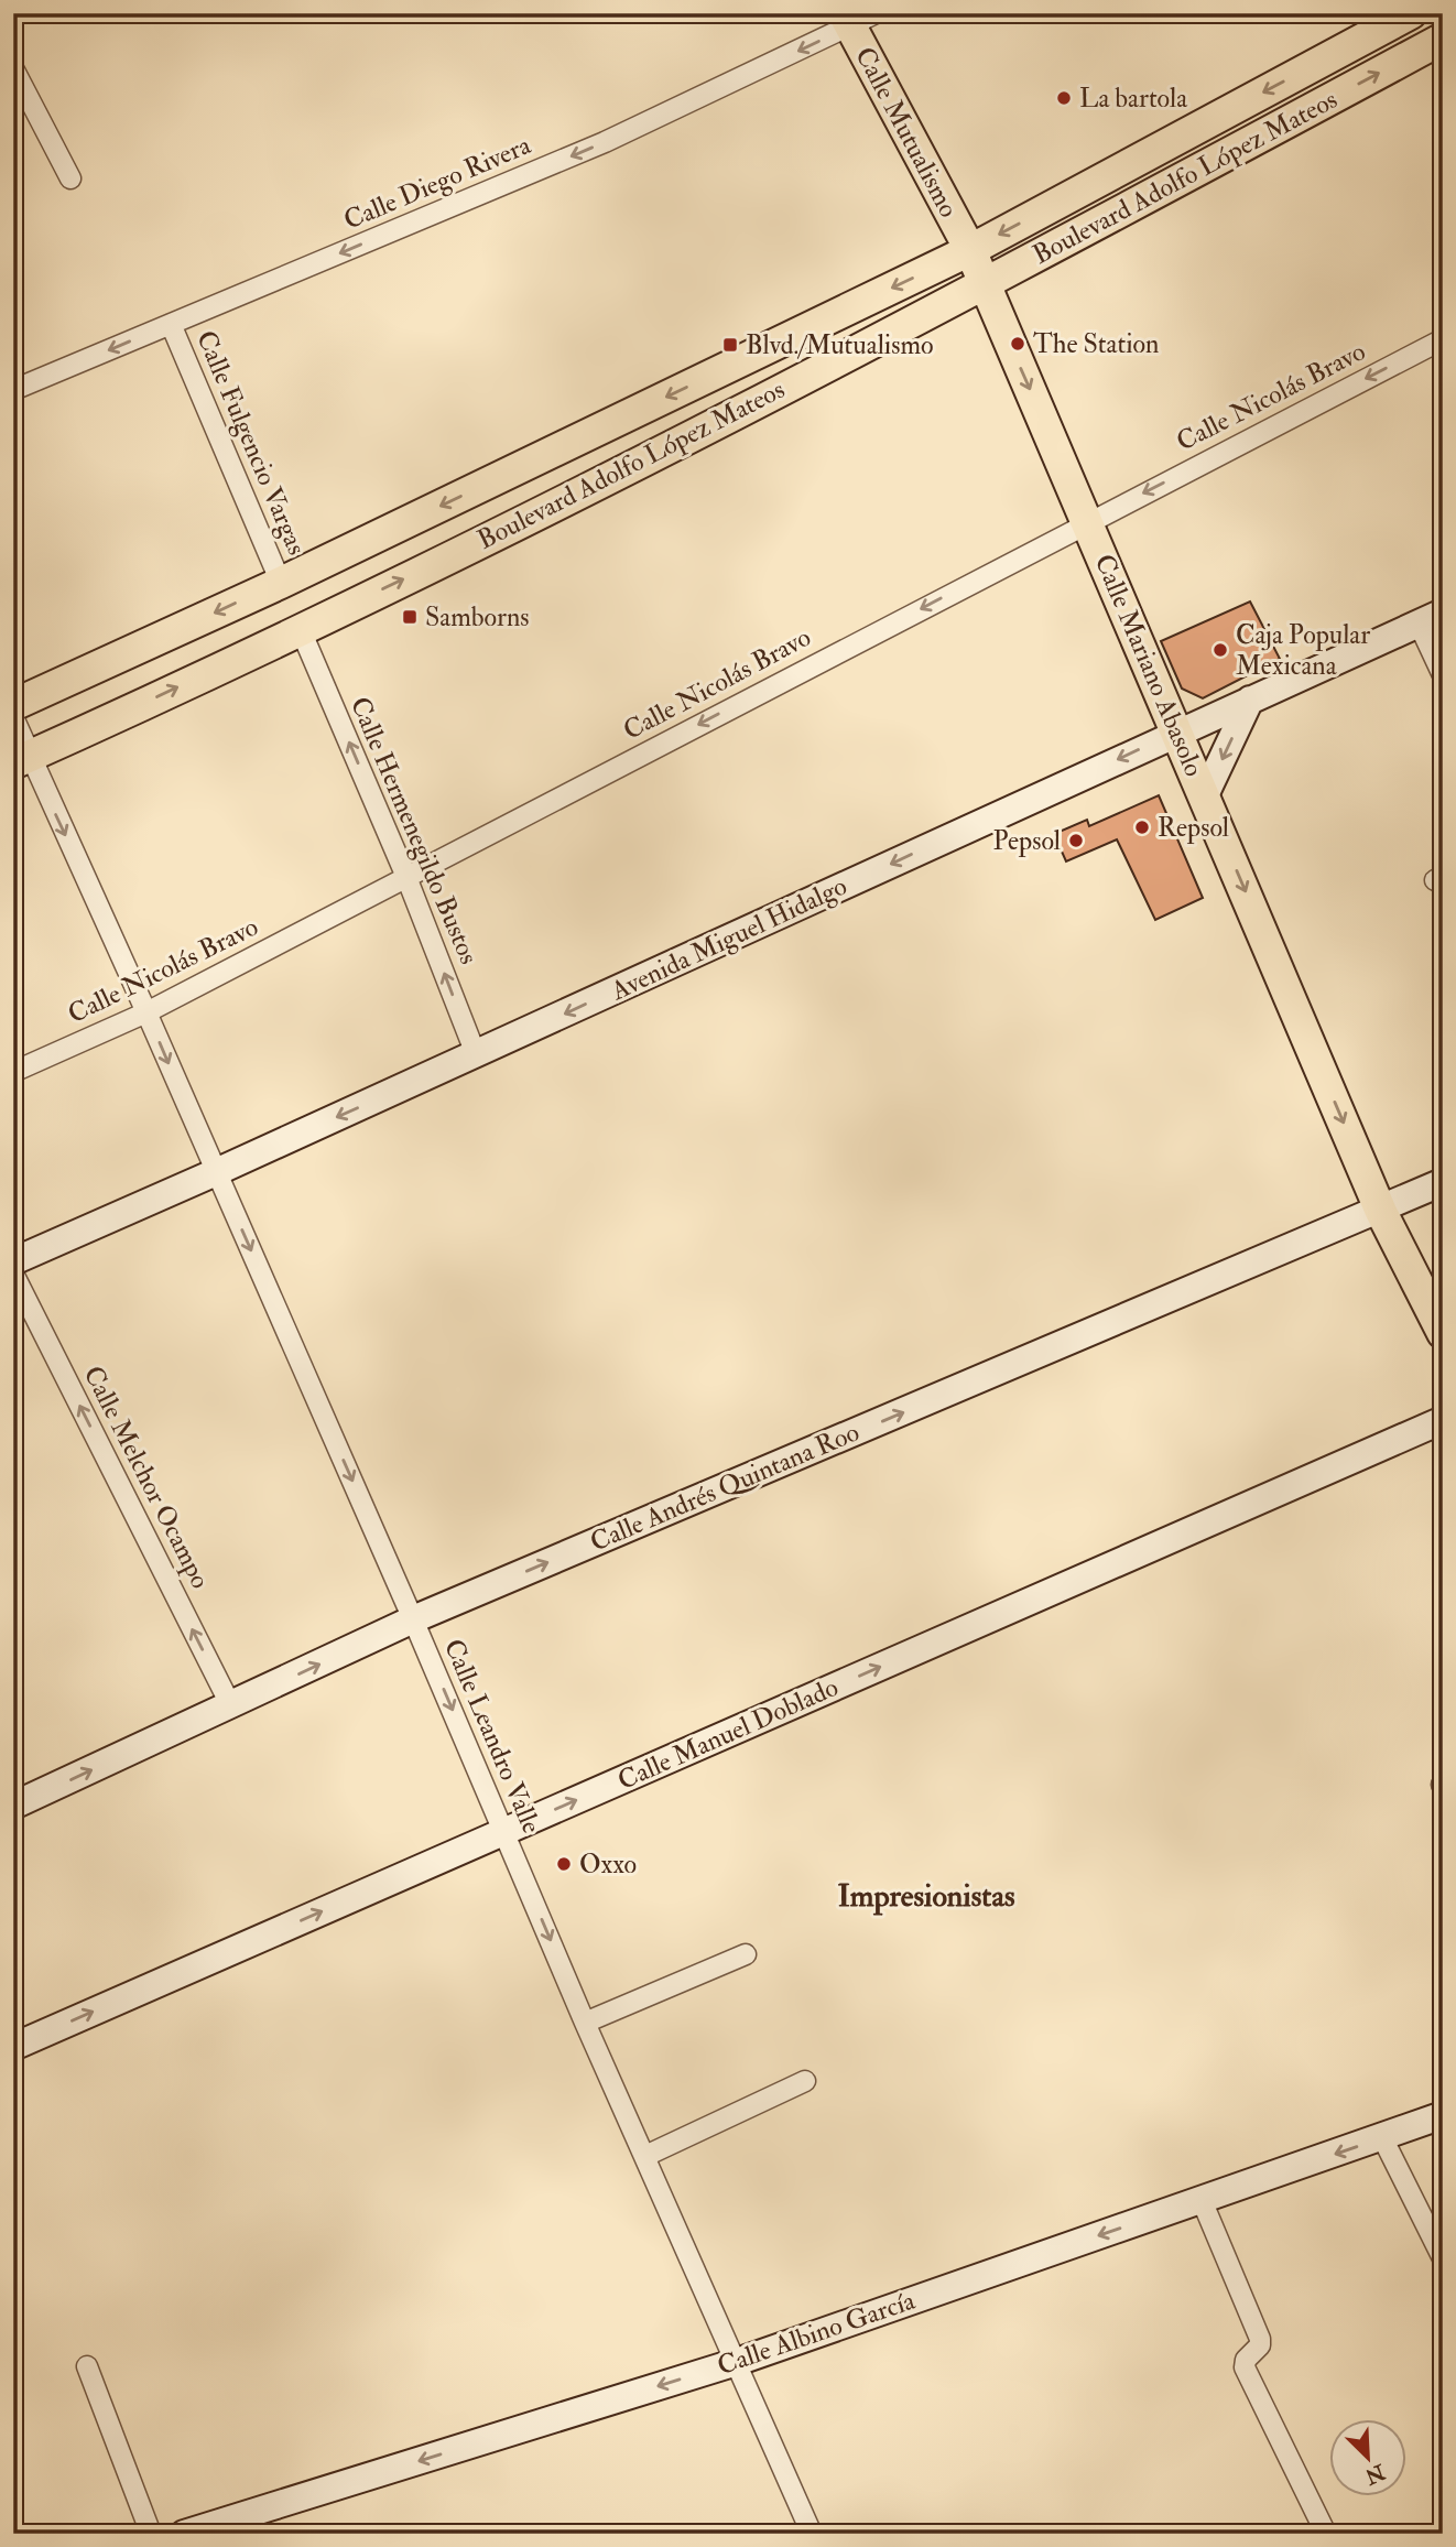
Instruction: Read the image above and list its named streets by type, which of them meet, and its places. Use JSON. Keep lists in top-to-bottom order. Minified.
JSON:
{"streets":{"main road":["Calle Mutualismo","Boulevard Adolfo López Mateos","Calle Mariano Abasolo","Avenida Miguel Hidalgo","Calle Andrés Quintana Roo","Calle Manuel Doblado","Calle Albino García"],"street":["Calle Diego Rivera","Calle Nicolás Bravo","Calle Fulgencio Vargas","Calle Hermenegildo Bustos","Calle Melchor Ocampo","Calle Leandro Valle"]},"crossings":[["Calle Mutualismo","Boulevard Adolfo López Mateos"],["Calle Mutualismo","Calle Diego Rivera"],["Calle Mutualismo","Calle Mariano Abasolo"],["Boulevard Adolfo López Mateos","Calle Fulgencio Vargas"],["Boulevard Adolfo López Mateos","Calle Mariano Abasolo"],["Boulevard Adolfo López Mateos","Calle Hermenegildo Bustos"],["Boulevard Adolfo López Mateos","Calle Leandro Valle"],["Calle Diego Rivera","Calle Fulgencio Vargas"],["Calle Nicolás Bravo","Calle Mariano Abasolo"],["Calle Nicolás Bravo","Calle Hermenegildo Bustos"],["Calle Nicolás Bravo","Calle Leandro Valle"],["Calle Mariano Abasolo","Avenida Miguel Hidalgo"],["Calle Mariano Abasolo","Calle Andrés Quintana Roo"],["Calle Hermenegildo Bustos","Avenida Miguel Hidalgo"],["Avenida Miguel Hidalgo","Calle Leandro Valle"],["Calle Melchor Ocampo","Calle Andrés Quintana Roo"],["Calle Andrés Quintana Roo","Calle Leandro Valle"],["Calle Manuel Doblado","Calle Leandro Valle"],["Calle Leandro Valle","Calle Albino García"]],"one_way":["Calle Diego Rivera","Calle Nicolás Bravo","Calle Mariano Abasolo","Calle Hermenegildo Bustos","Avenida Miguel Hidalgo","Calle Melchor Ocampo","Calle Andrés Quintana Roo","Calle Manuel Doblado","Calle Leandro Valle","Calle Albino García"],"districts":["Impresionistas"],"places":{"other":["La bartola","The Station","Caja Popular Mexicana","Repsol","Pepsol","Oxxo"],"transit":["Blvd./Mutualismo","Samborns"]},"north":"bottom right"}
